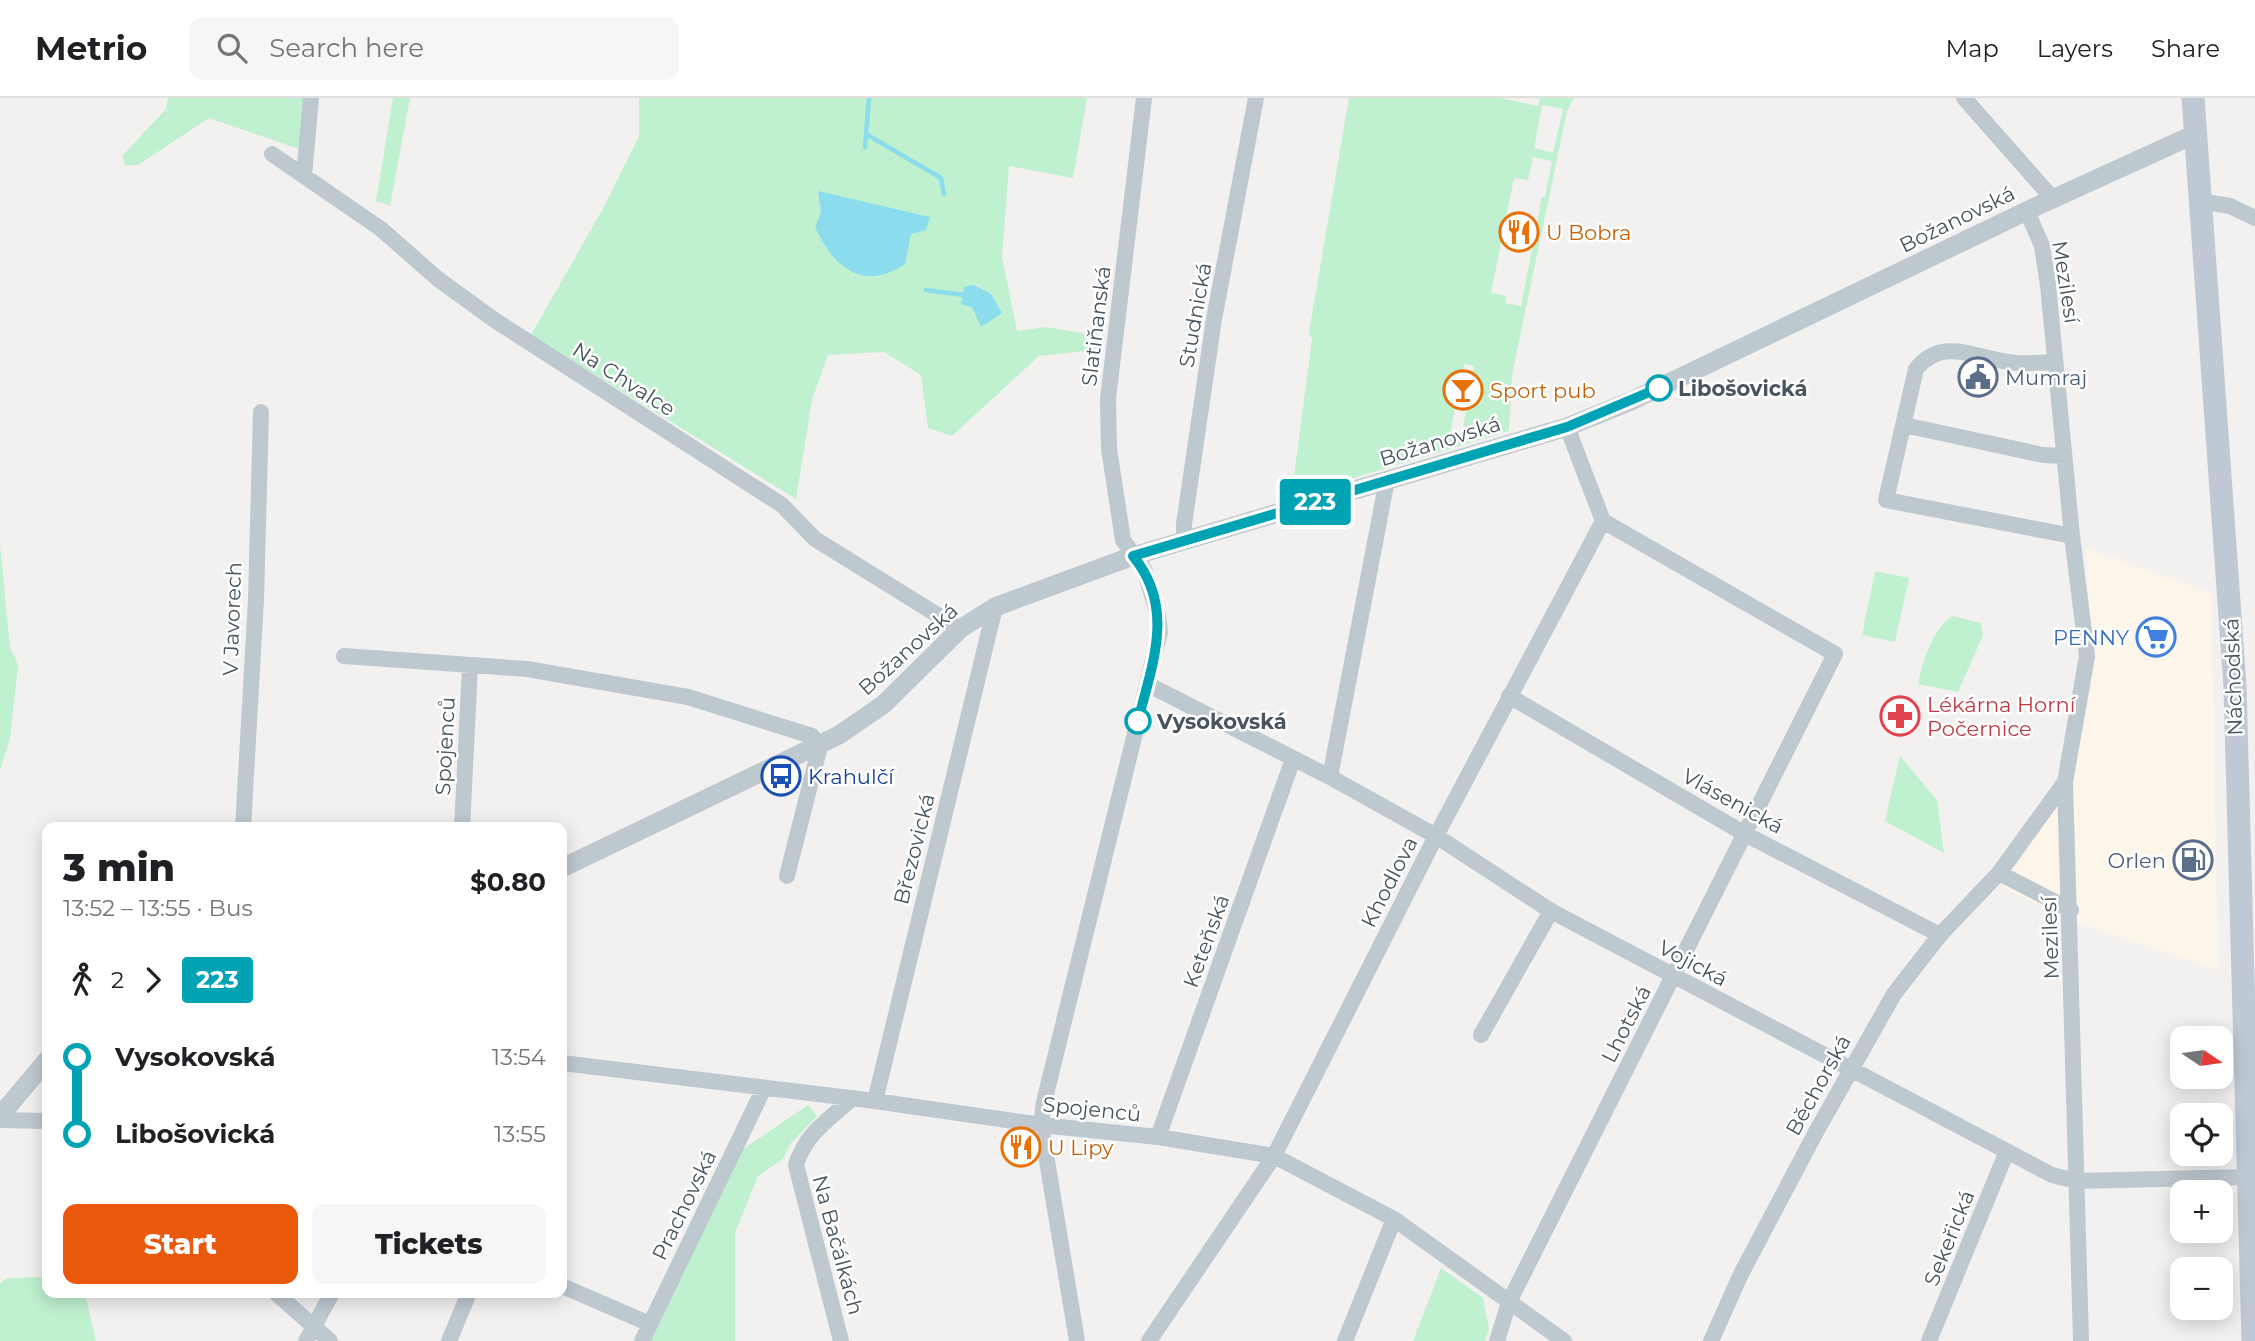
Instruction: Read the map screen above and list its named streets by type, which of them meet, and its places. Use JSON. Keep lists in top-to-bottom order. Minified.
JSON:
{"streets":{"main road":["Náchodská"],"street":["Božanovská","Mezilesí","Studnická","Slatiňanská","Na Chvalce","V Javorech","Spojenců","Vlásenická","Březovická","Khodlova","Keteňská","Vojická","Lhotská","Běchorská","Prachovská","Sekeřická","Na Bačálkách"]},"crossings":[["Božanovská","Mezilesí"],["Božanovská","Studnická"],["Božanovská","Slatiňanská"],["Božanovská","Na Chvalce"],["Božanovská","Náchodská"],["Božanovská","Březovická"],["Mezilesí","Vojická"],["Mezilesí","Běchorská"],["Náchodská","Vojická"],["Spojenců","Březovická"],["Spojenců","Khodlova"],["Spojenců","Keteňská"],["Spojenců","Lhotská"],["Spojenců","Prachovská"],["Spojenců","Na Bačálkách"],["Vlásenická","Khodlova"],["Vlásenická","Lhotská"],["Vlásenická","Běchorská"],["Khodlova","Vojická"],["Khodlova","Lhotská"],["Keteňská","Vojická"],["Vojická","Lhotská"],["Vojická","Běchorská"],["Vojická","Sekeřická"]],"places":{"restaurant":["U Bobra","U Lipy"],"public building":["Mumraj"],"other":["Libošovická","Vysokovská"],"bar":["Sport pub"],"supermarket":["PENNY"],"pharmacy":["Lékárna Horní Počernice"],"bus stop":["Krahulčí"],"fuel station":["Orlen"]},"lines":["bus line 223"],"north":"right","page":{"header":"Metrio","search":"Search here","nav":["Map","Layers","Share"],"on_map":"223","heading":["3 min","13:52 – 13:55 · Bus","$0.80"],"legs":["2","223"],"list":[{"name":"Vysokovská","value":"13:54"},{"name":"Libošovická","value":"13:55"}],"map_buttons":["+","−"],"buttons":["Start","Tickets"]}}
